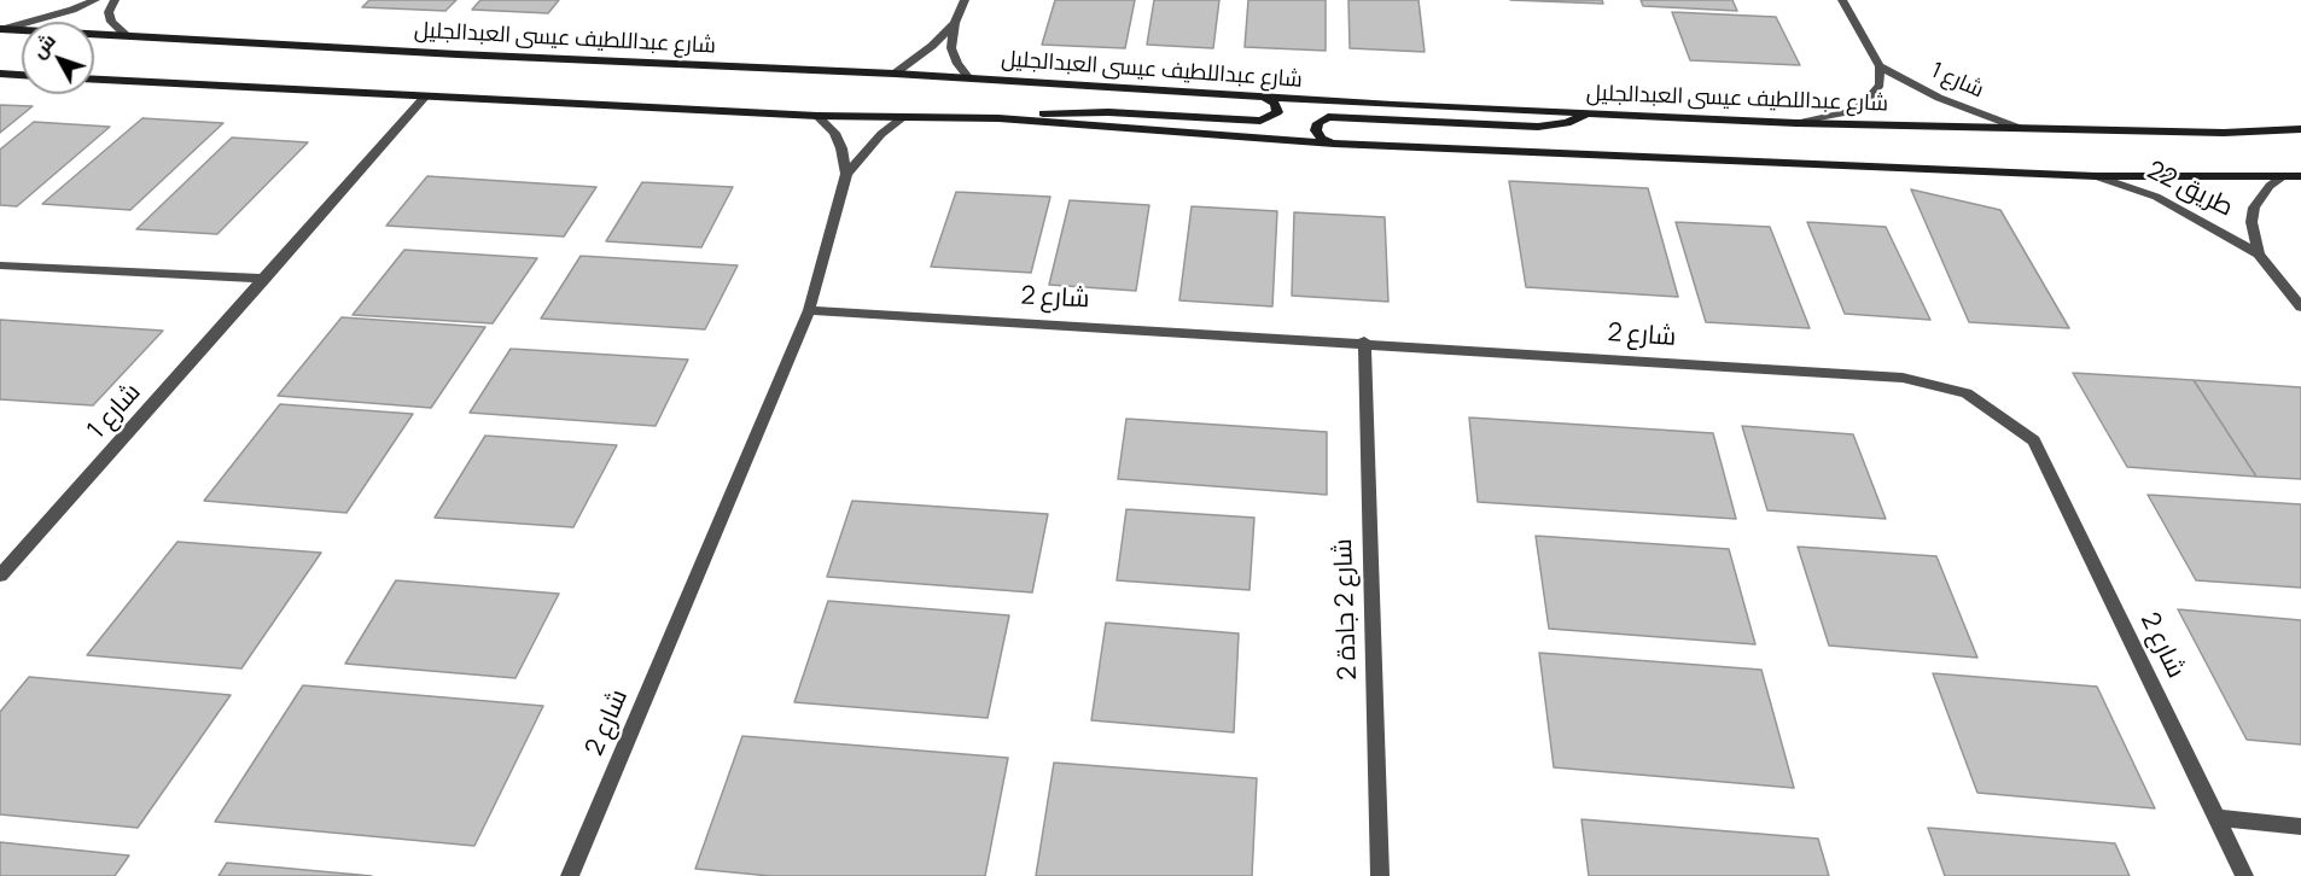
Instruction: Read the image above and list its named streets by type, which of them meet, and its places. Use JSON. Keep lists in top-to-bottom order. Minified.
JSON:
{"streets":{"street":["شارع عبداللطيف عيسى العبدالجليل","شارع 1","طريق 22","شارع 2","شارع 2 جادة 2"]},"crossings":[["شارع عبداللطيف عيسى العبدالجليل","شارع 1"],["شارع 2","شارع 2 جادة 2"]],"north":"top left"}
